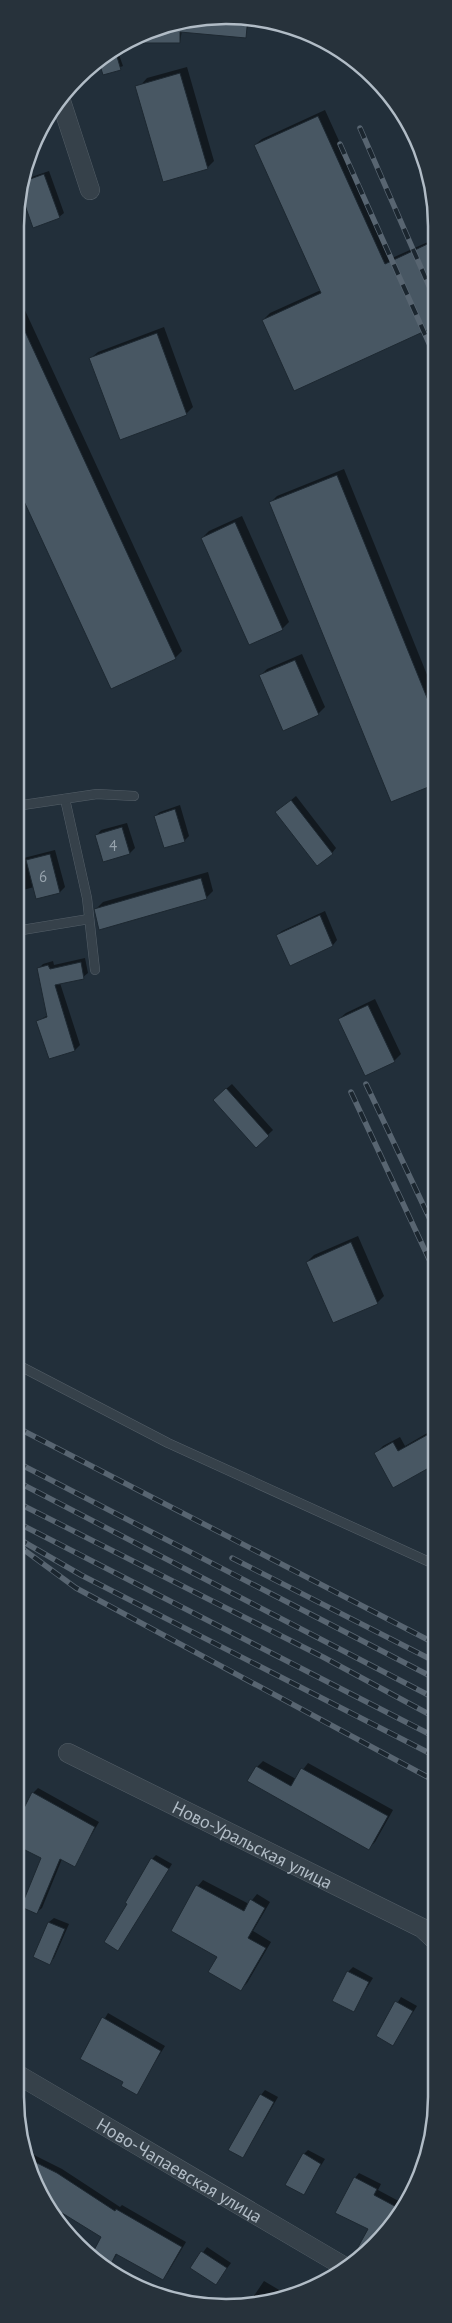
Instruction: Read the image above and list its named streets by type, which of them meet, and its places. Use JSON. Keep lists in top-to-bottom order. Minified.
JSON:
{"streets":{"street":["Ново-Уральская улица","Ново-Чапаевская улица"]},"house_numbers":["4","6"]}
